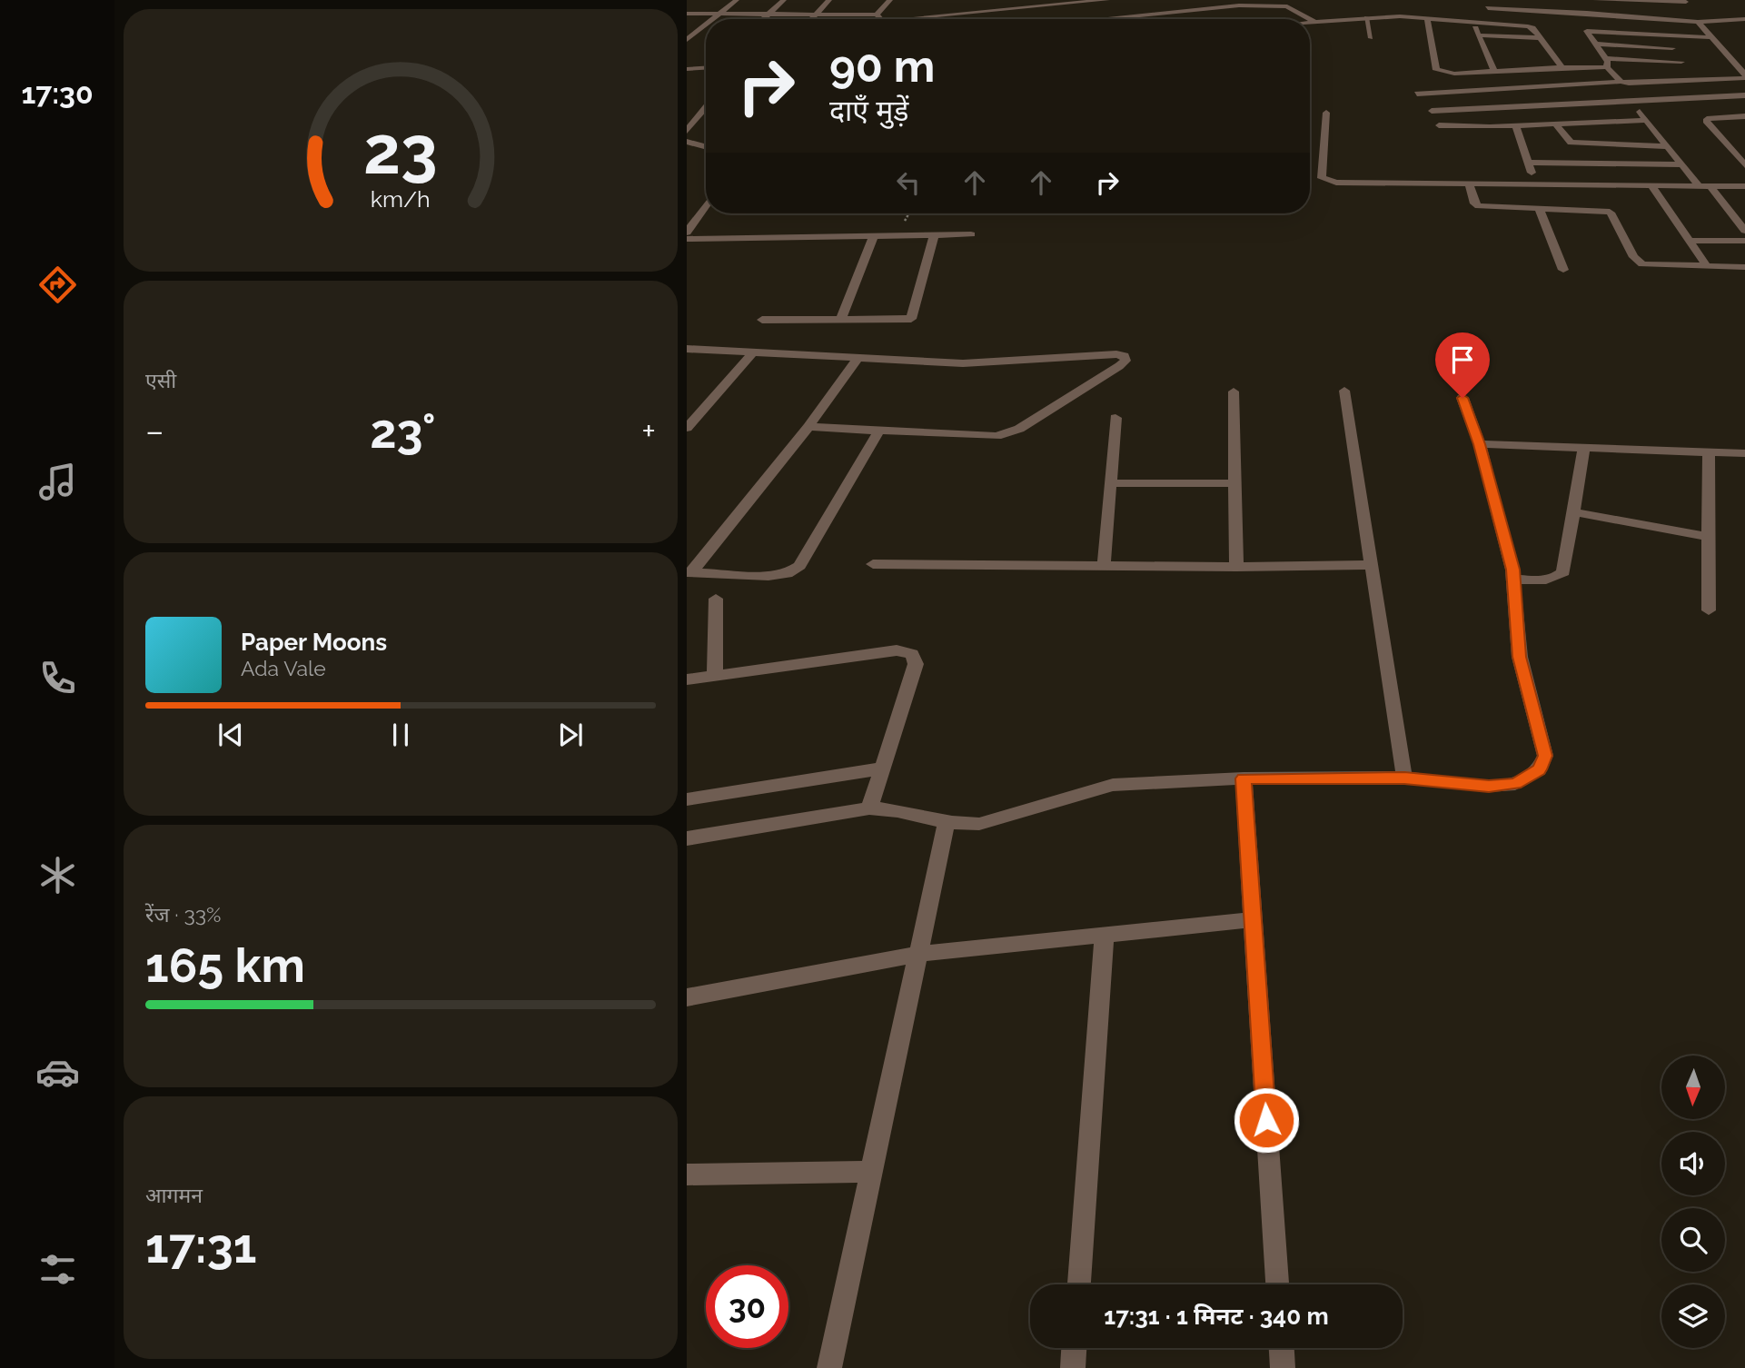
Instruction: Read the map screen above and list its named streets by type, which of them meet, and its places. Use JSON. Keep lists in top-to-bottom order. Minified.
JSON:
{"north":"bottom","page":{"tabs":"17:30","turn":["90 m","दाएँ मुड़ें"],"tile":["एसी",["रेंज · 33%","165 km"],["आगमन","17:31"]],"heat":["−","23°","+"],"song":["Paper Moons","Ada Vale"],"limit":"30","trip":"17:31 · 1 मिनट · 340 m","gauge":["23","km/h"]}}
